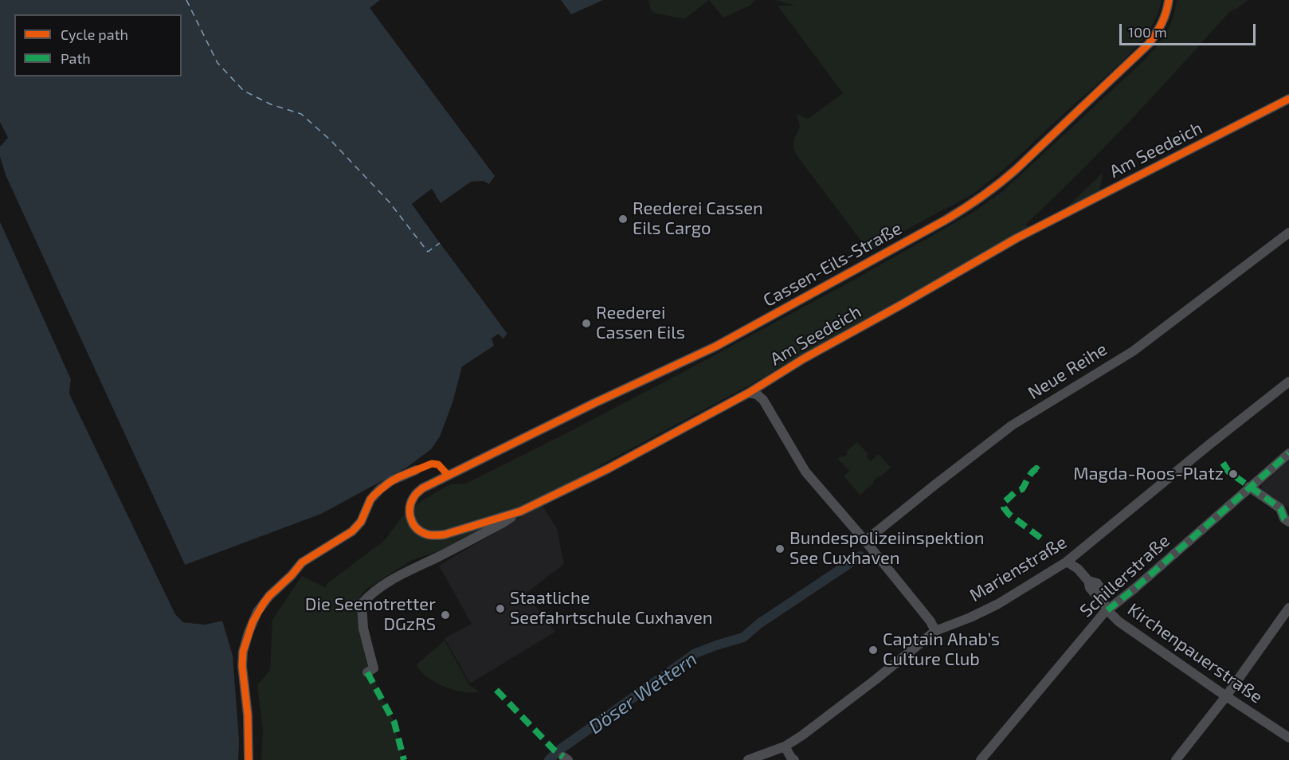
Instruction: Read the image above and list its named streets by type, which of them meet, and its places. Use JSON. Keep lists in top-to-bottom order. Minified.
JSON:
{"streets":{"street":["Am Seedeich","Cassen-Eils-Straße","Neue Reihe","Marienstraße","Schillerstraße","Kirchenpauerstraße"]},"crossings":[["Am Seedeich","Cassen-Eils-Straße"],["Schillerstraße","Kirchenpauerstraße"]],"water":["Döser Wettern"],"places":["Reederei Cassen Eils Cargo","Reederei Cassen Eils","Magda-Roos-Platz","Bundespolizeiinspektion See Cuxhaven","Staatliche Seefahrtschule Cuxhaven","Die Seenotretter DGzRS","Captain Ahab’s Culture Club"],"legend":["Cycle path","Path"],"scale_bar":"100 m"}
